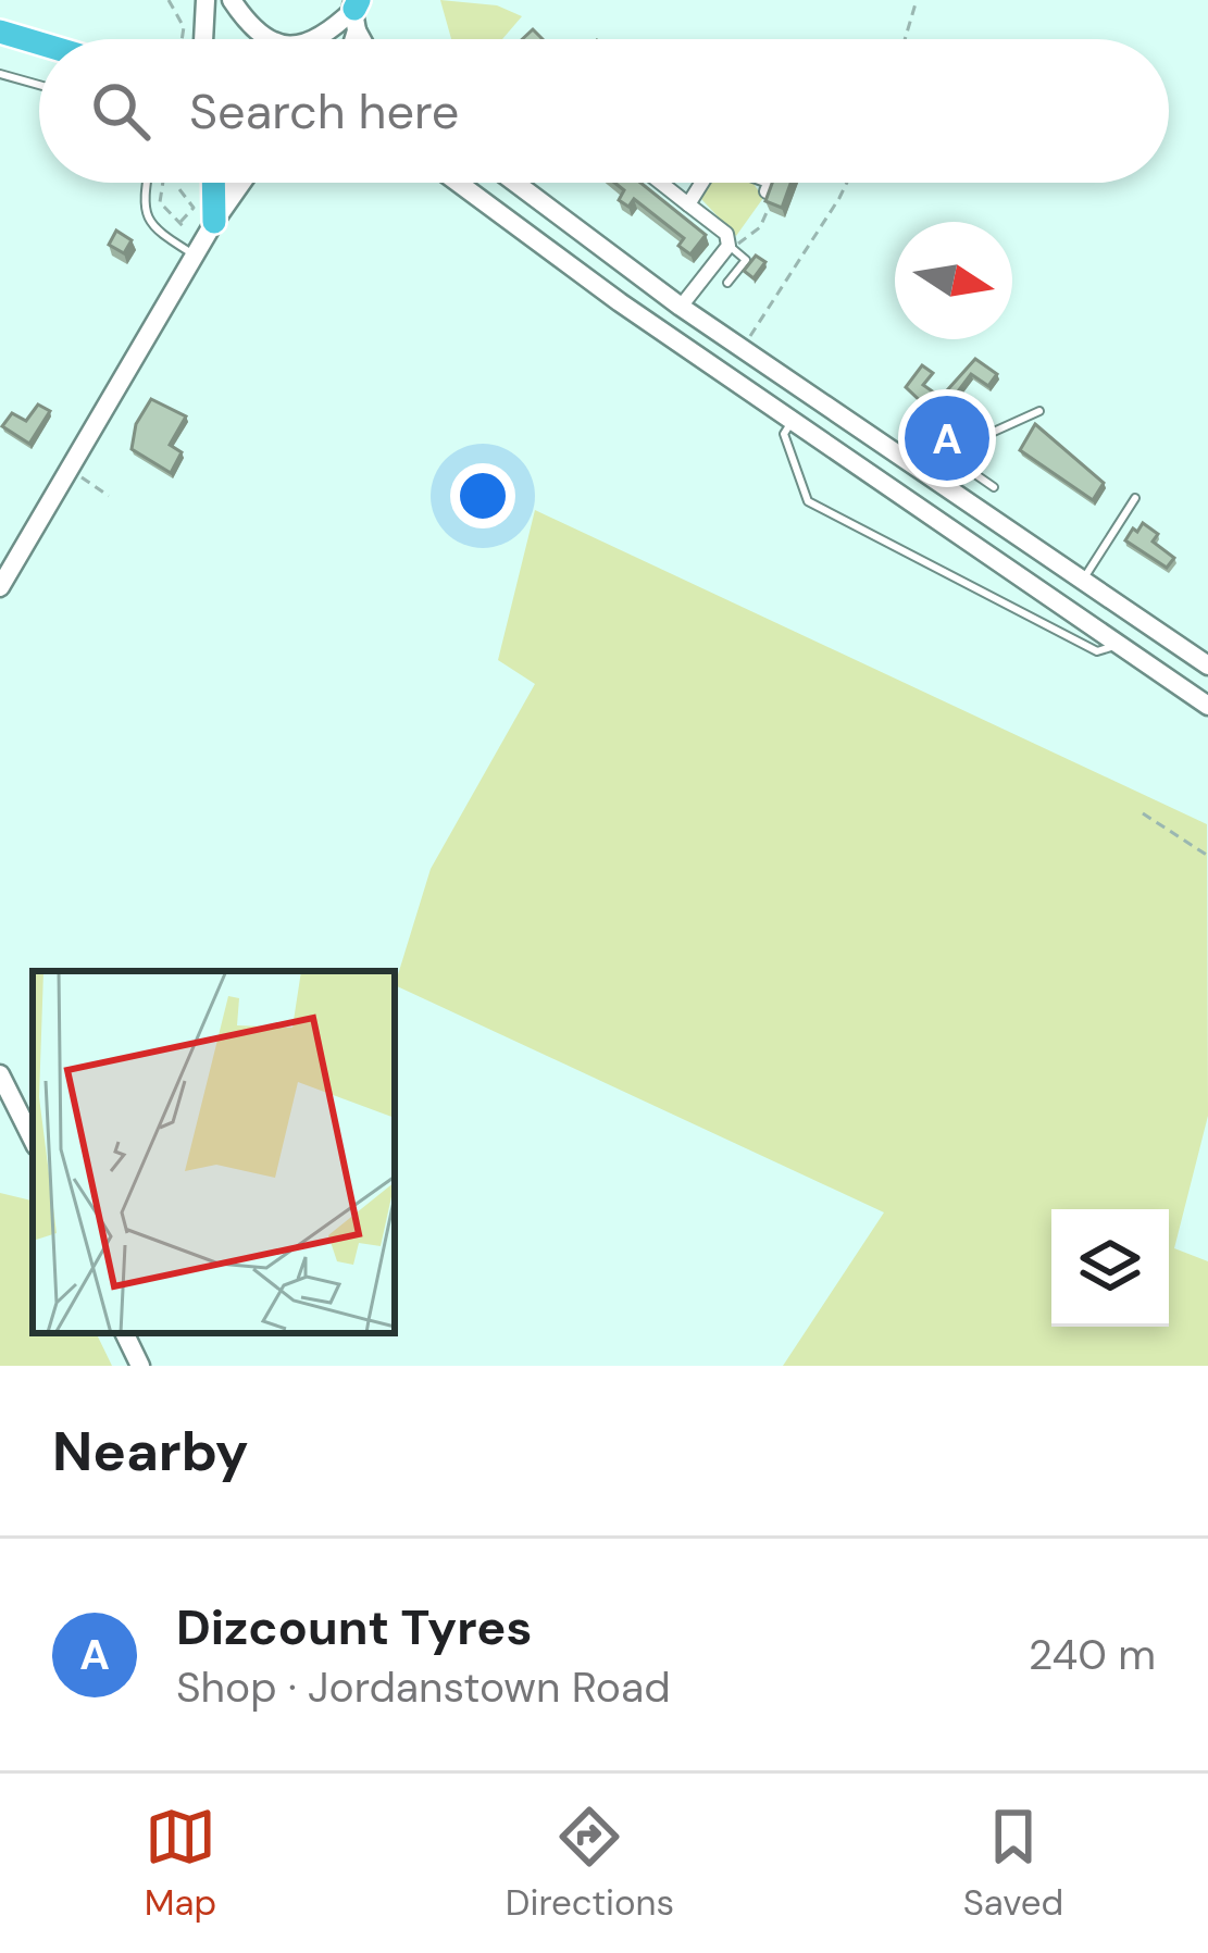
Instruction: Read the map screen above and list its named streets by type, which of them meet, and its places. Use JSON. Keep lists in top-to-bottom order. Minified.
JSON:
{"north":"right","page":{"search":"Search here","pins":"A","heading":"Nearby","list":[{"mark":"A","name":"Dizcount Tyres","note":"Shop · Jordanstown Road","value":"240 m"}],"nav":["Map","Directions","Saved"]}}
